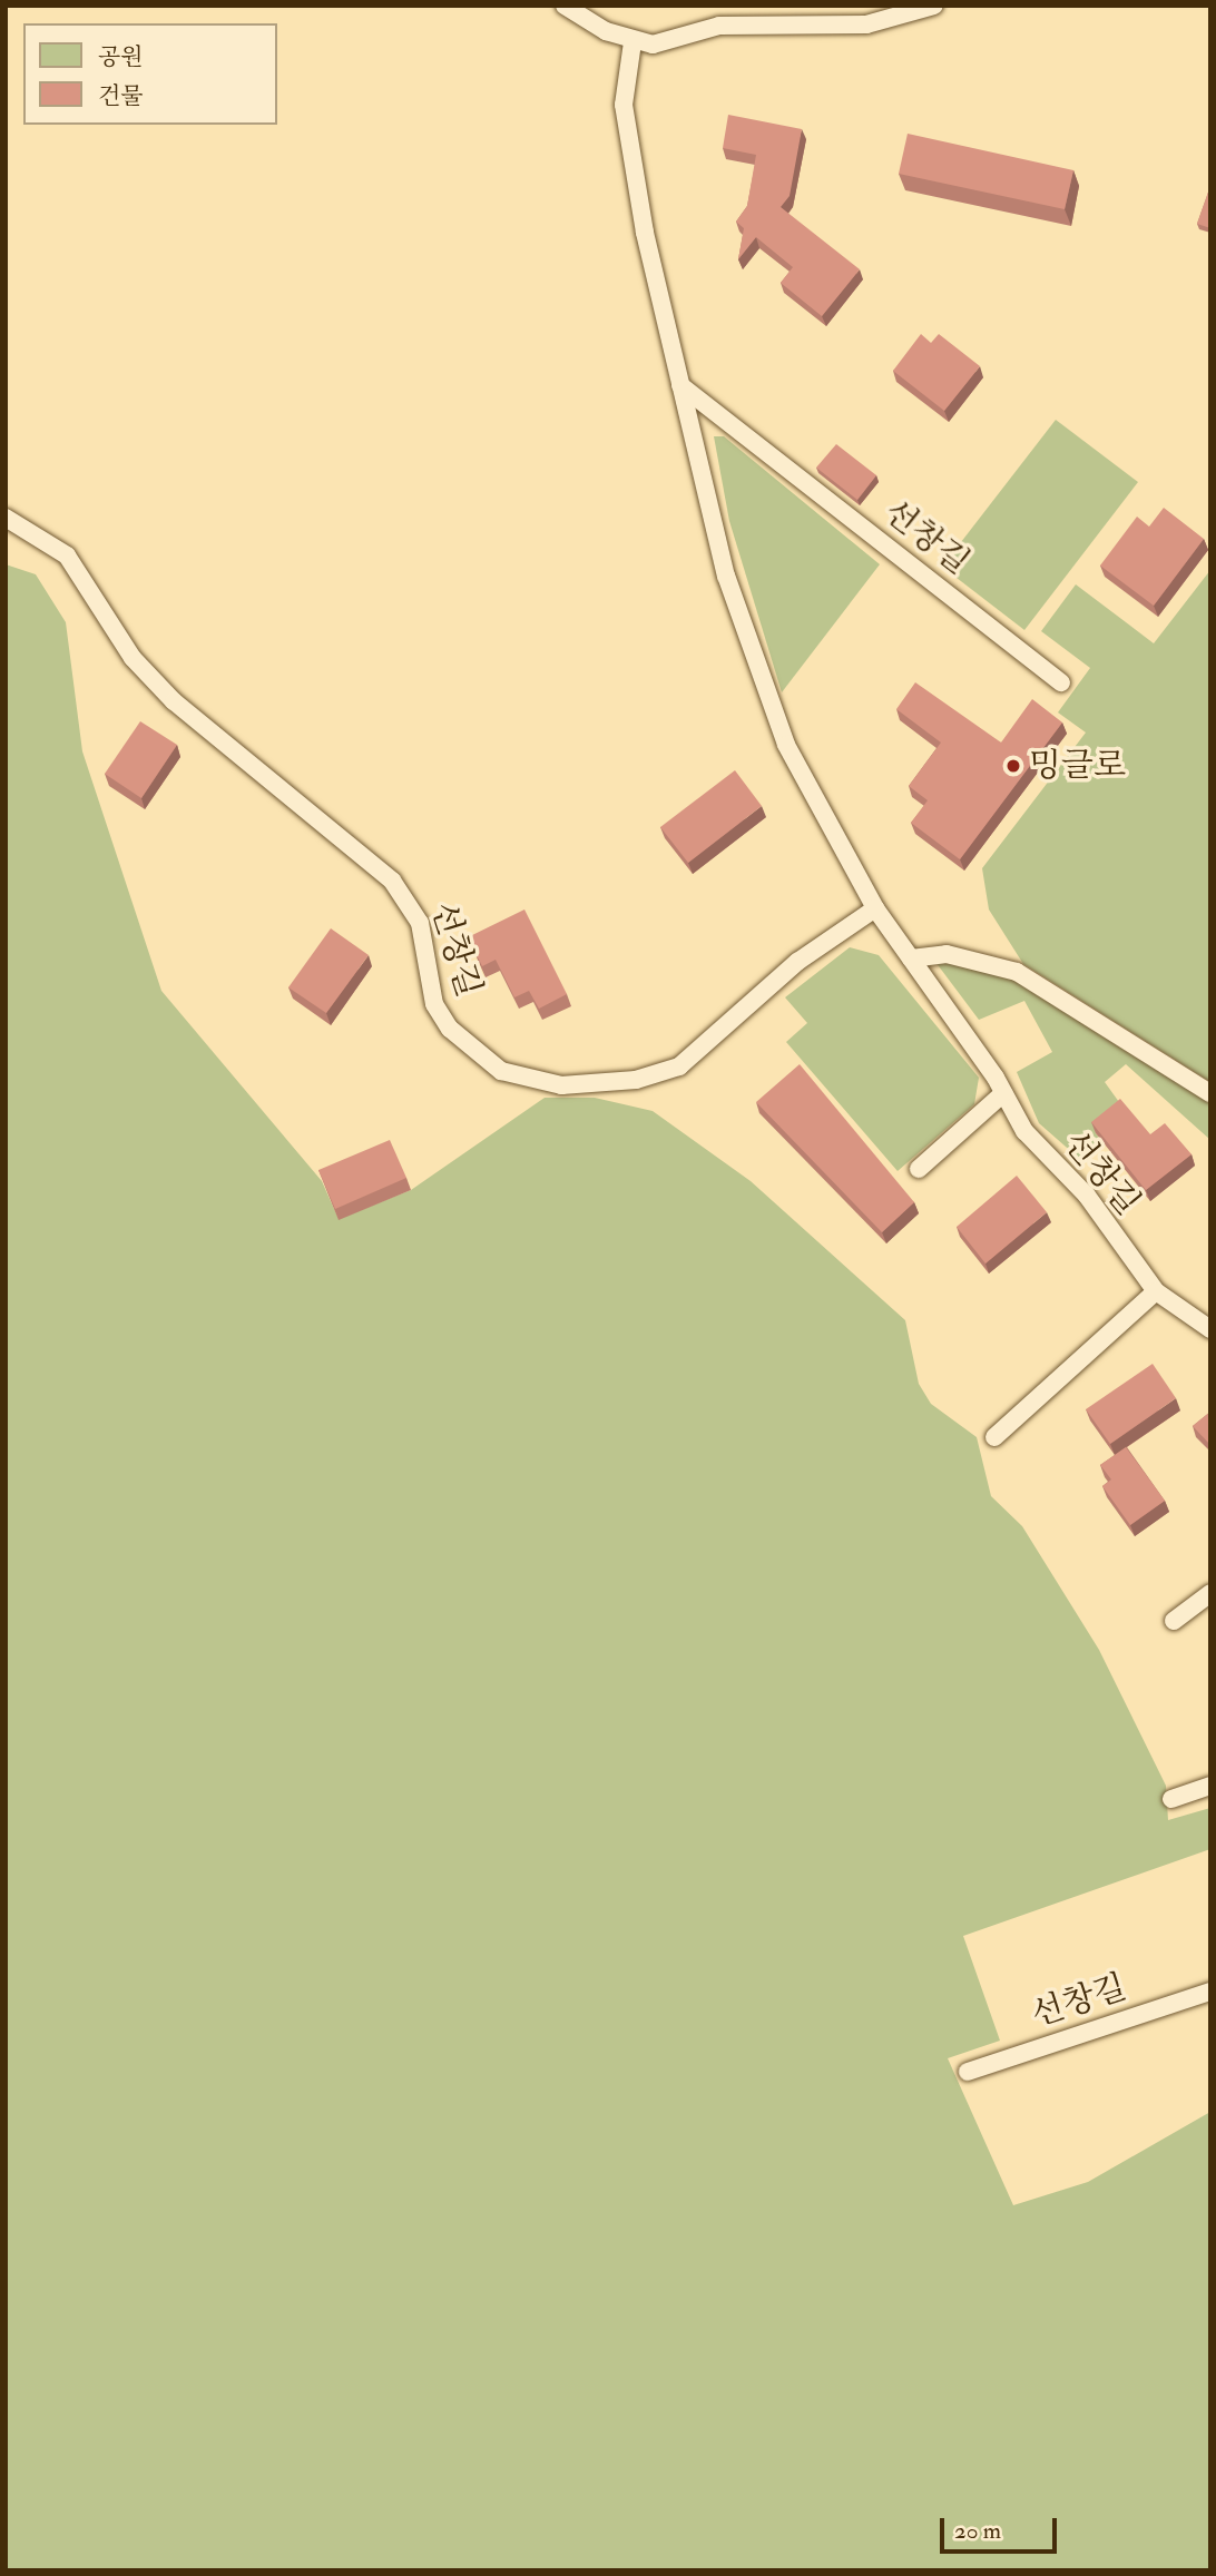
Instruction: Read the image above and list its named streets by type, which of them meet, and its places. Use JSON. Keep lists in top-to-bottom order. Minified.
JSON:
{"streets":{"lane":["선창길"]},"places":["밍글로"],"legend":["공원","건물"],"scale_bar":"20 m"}
